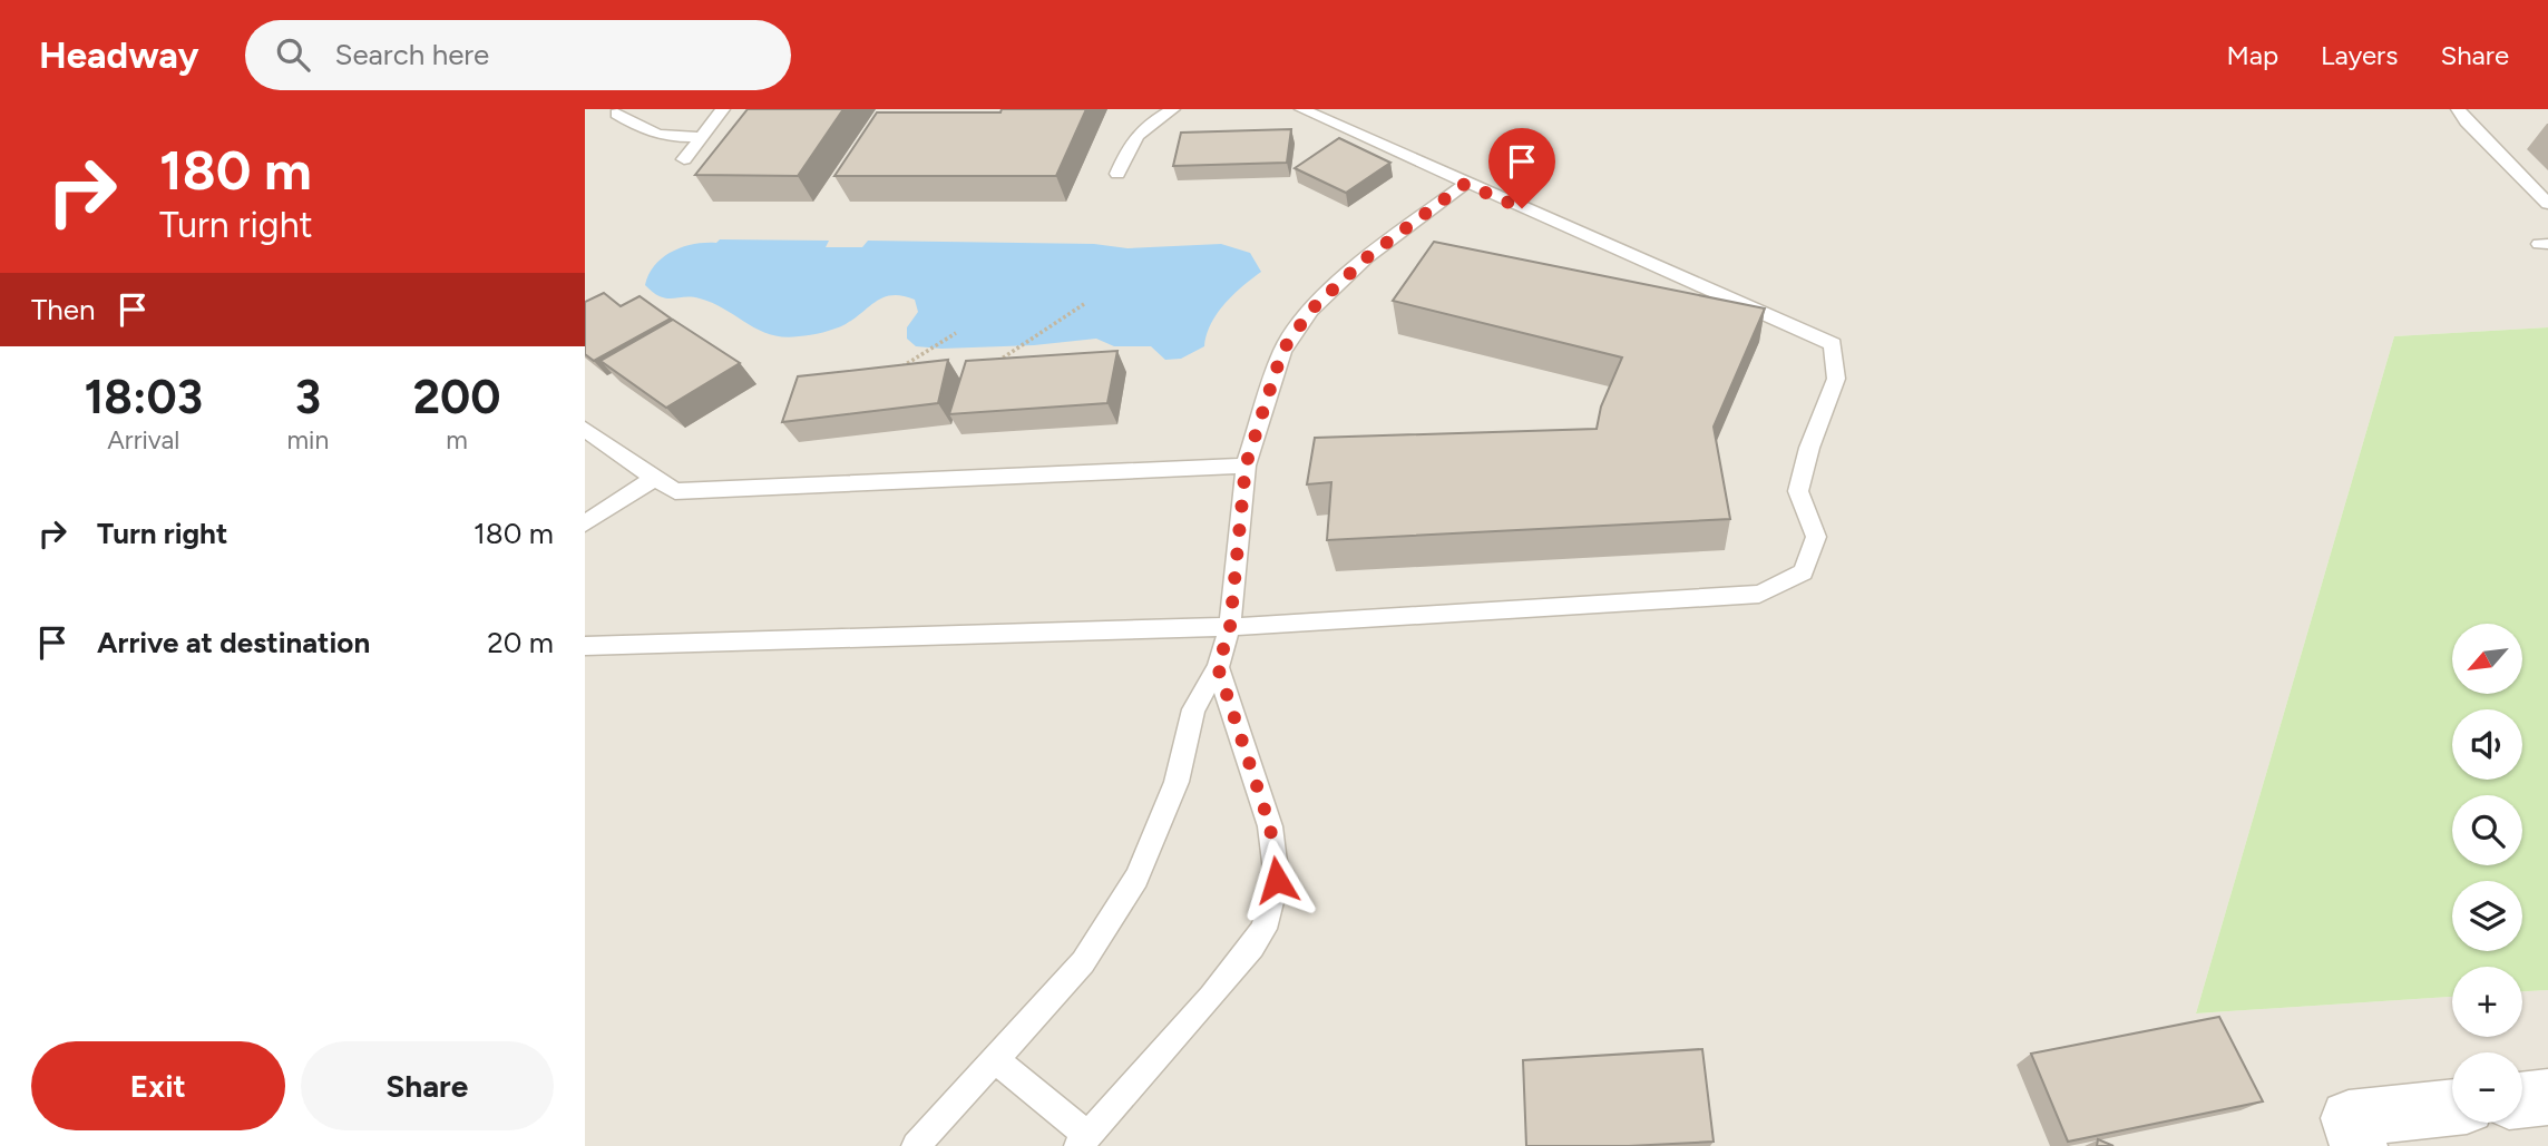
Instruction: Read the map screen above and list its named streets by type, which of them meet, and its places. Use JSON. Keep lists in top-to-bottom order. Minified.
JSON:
{"north":"bottom left","page":{"header":"Headway","search":"Search here","nav":["Map","Layers","Share"],"turn":["180 m","Turn right"],"then":"Then","eta":["18:03","Arrival","3","min","200","m"],"list":[{"name":"Turn right","value":"180 m"},{"name":"Arrive at destination","value":"20 m"}],"map_buttons":["+","−"],"buttons":["Exit","Share"]}}
